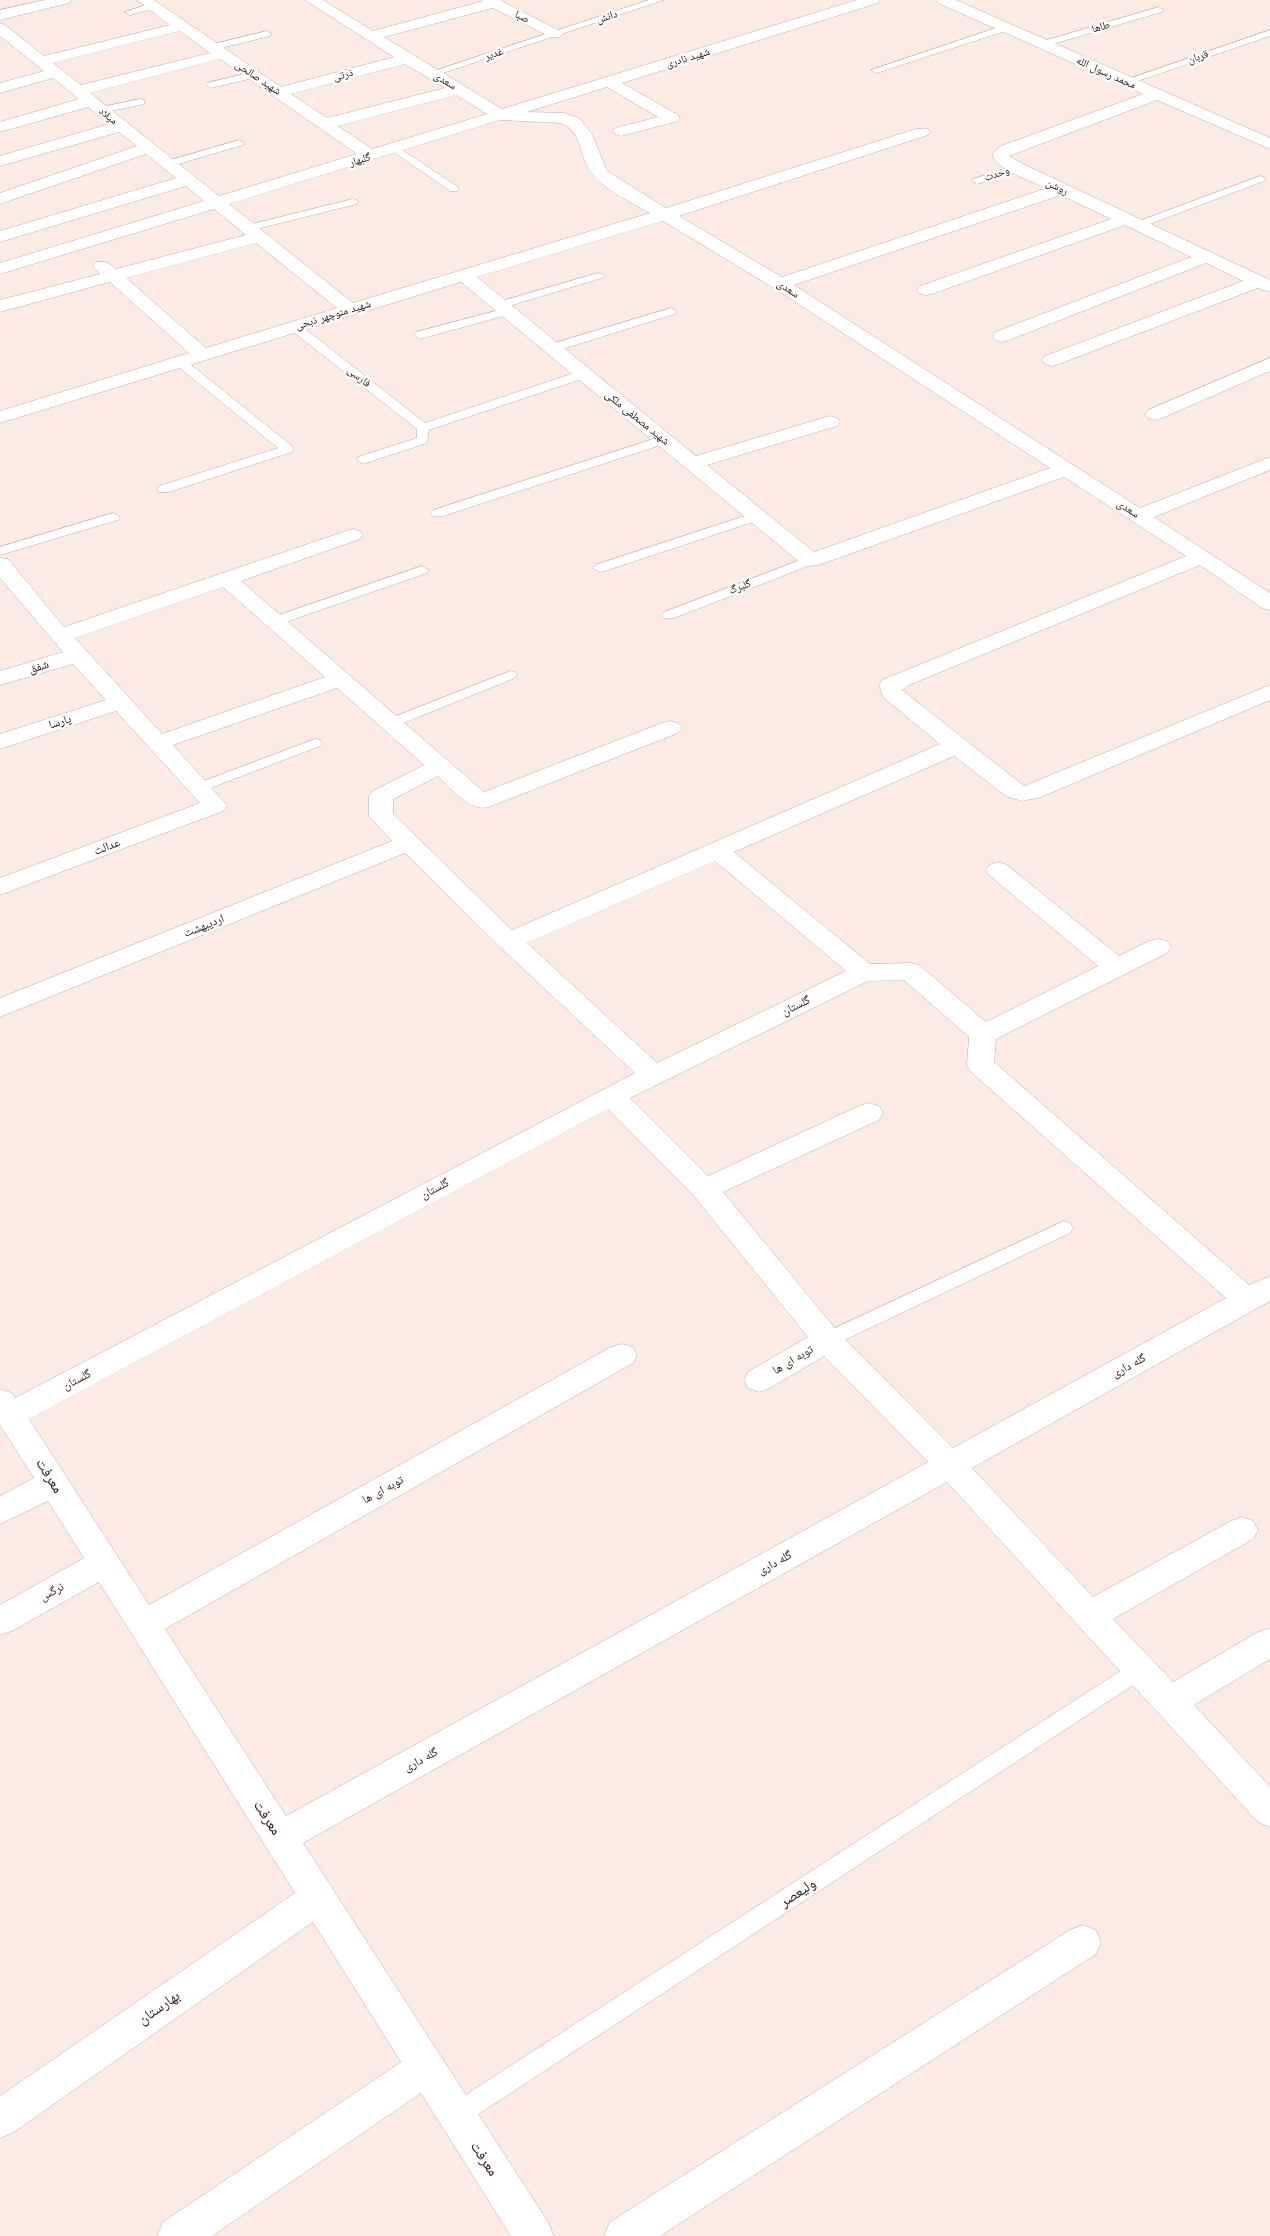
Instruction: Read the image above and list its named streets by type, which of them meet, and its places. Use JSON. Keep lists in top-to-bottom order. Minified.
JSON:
{"streets":{"street":["صبا","شهید نادری","محمد رسول الله","ذرتی","شهید صالحی","سعدی","میلاد","گلبهار","روشن","شهید منوچهر ذبحی","شهید مصطفی ملکی","شفق","پارسا","عدالت","اردیبهشت","گلستان","توبه ای ها","گله داری","معرفت","نرگس","بهارستان"],"lane":["دانش","طاها","غدیر","قربان","وحدت","فارسی","گلبرگ","ولیعصر"]},"crossings":[["صبا","دانش"],["صبا","غدیر"],["دانش","غدیر"],["طاها","محمد رسول الله"],["غدیر","سعدی"],["قربان","محمد رسول الله"],["شهید نادری","سعدی"],["شهید نادری","گلبهار"],["محمد رسول الله","روشن"],["ذرتی","شهید صالحی"],["ذرتی","سعدی"],["شهید صالحی","گلبهار"],["سعدی","گلبهار"],["سعدی","شهید منوچهر ذبحی"],["میلاد","گلبهار"],["میلاد","شهید منوچهر ذبحی"],["وحدت","روشن"],["شهید منوچهر ذبحی","فارسی"],["شهید منوچهر ذبحی","شهید مصطفی ملکی"],["شهید مصطفی ملکی","گلبرگ"],["گلستان","معرفت"],["توبه ای ها","معرفت"],["گله داری","معرفت"],["معرفت","نرگس"],["معرفت","ولیعصر"],["معرفت","بهارستان"]]}
